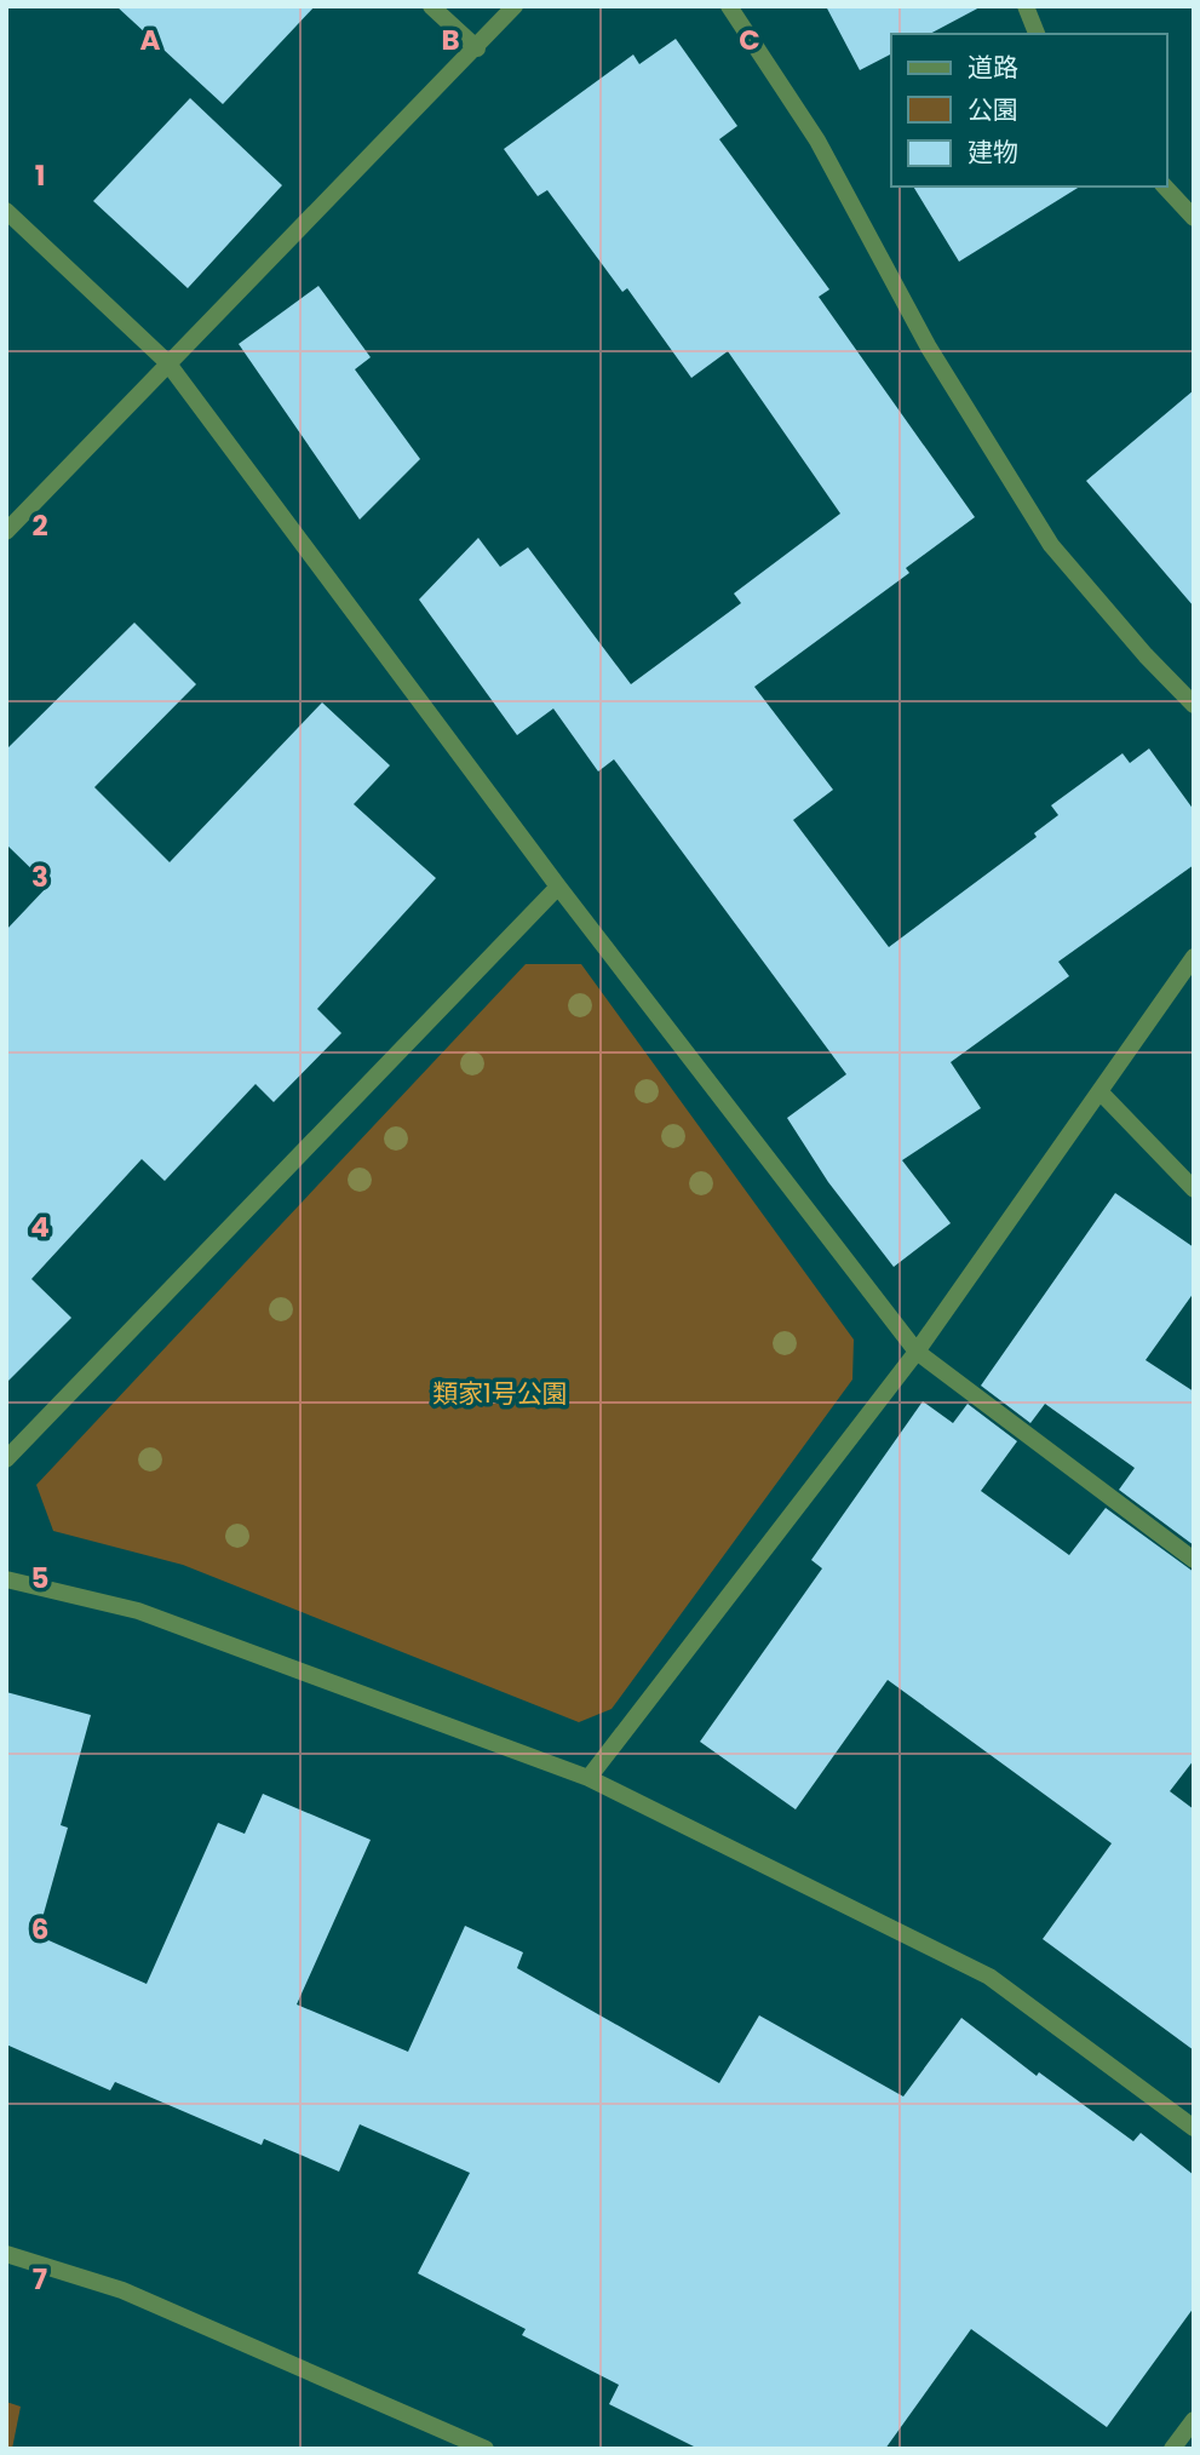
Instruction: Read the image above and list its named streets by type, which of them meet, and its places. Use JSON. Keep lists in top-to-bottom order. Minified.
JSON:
{"parks":["類家1号公園"],"legend":["道路","公園","建物"],"grid":{"columns":["A","B","C"],"rows":["1","2","3","4","5","6","7"]}}
